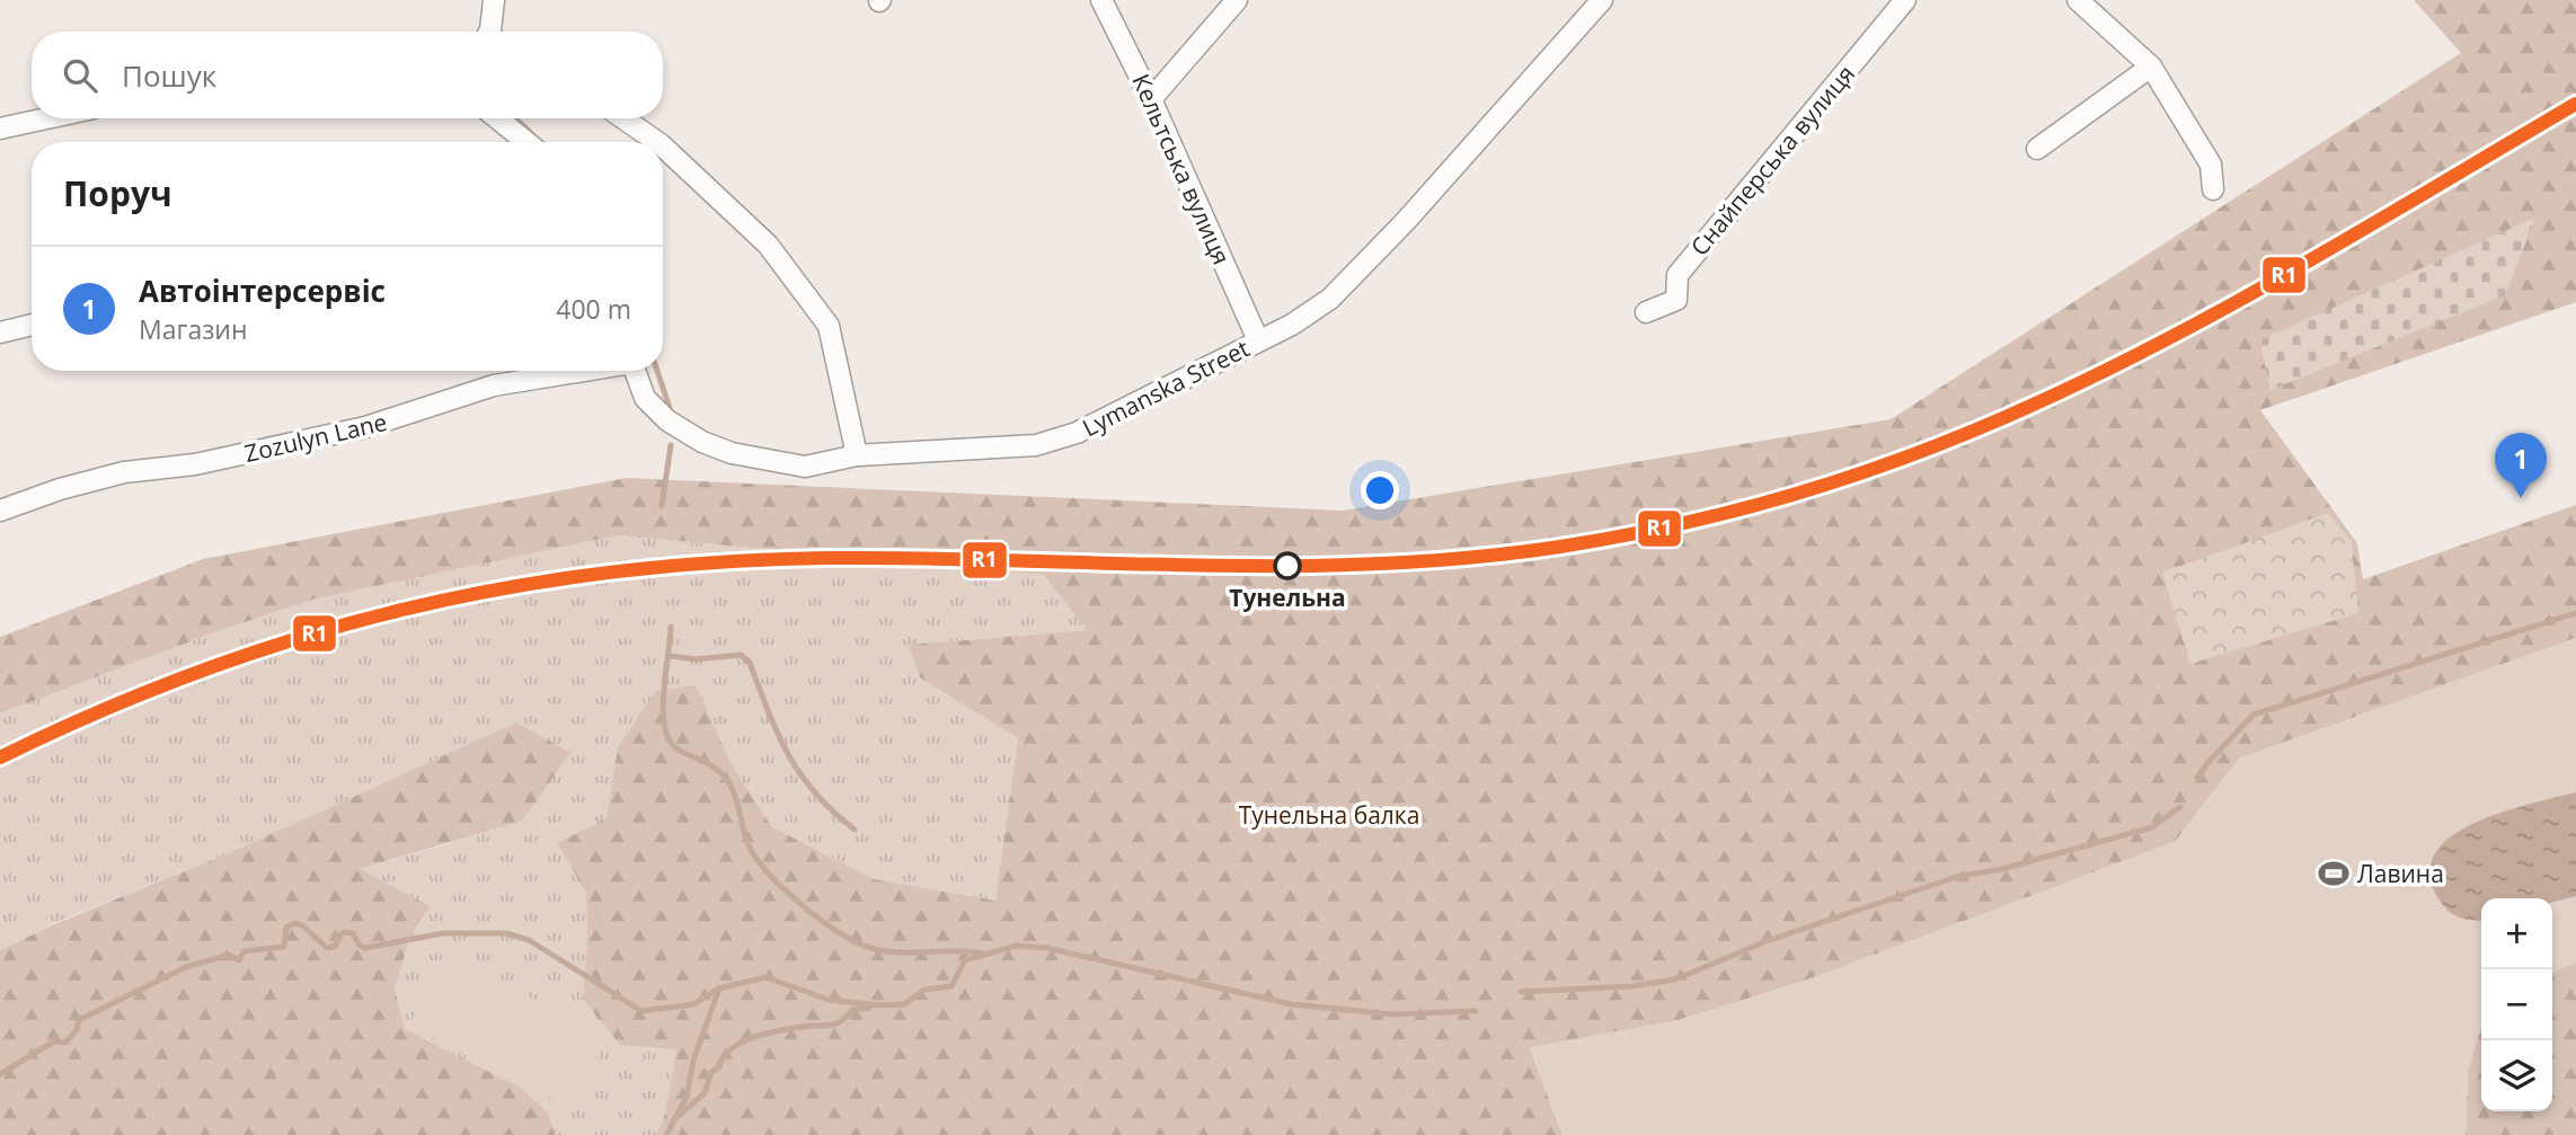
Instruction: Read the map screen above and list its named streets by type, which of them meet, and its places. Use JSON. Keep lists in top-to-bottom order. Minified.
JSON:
{"streets":{"street":["Снайперська вулиця","Кельтська вулиця","Lymanska Street","Zozulyn Lane"]},"crossings":[["Кельтська вулиця","Lymanska Street"]],"parks":["Тунельна балка"],"places":{"other":["Тунельна"],"sports":["Лавина"]},"lines":["transit line R1"],"page":{"search":"Пошук","heading":"Поруч","list":[{"mark":"1","name":"Автоінтерсервіс","note":"Магазин","value":"400 m"}],"pins":"1","map_buttons":["+","−"]}}
